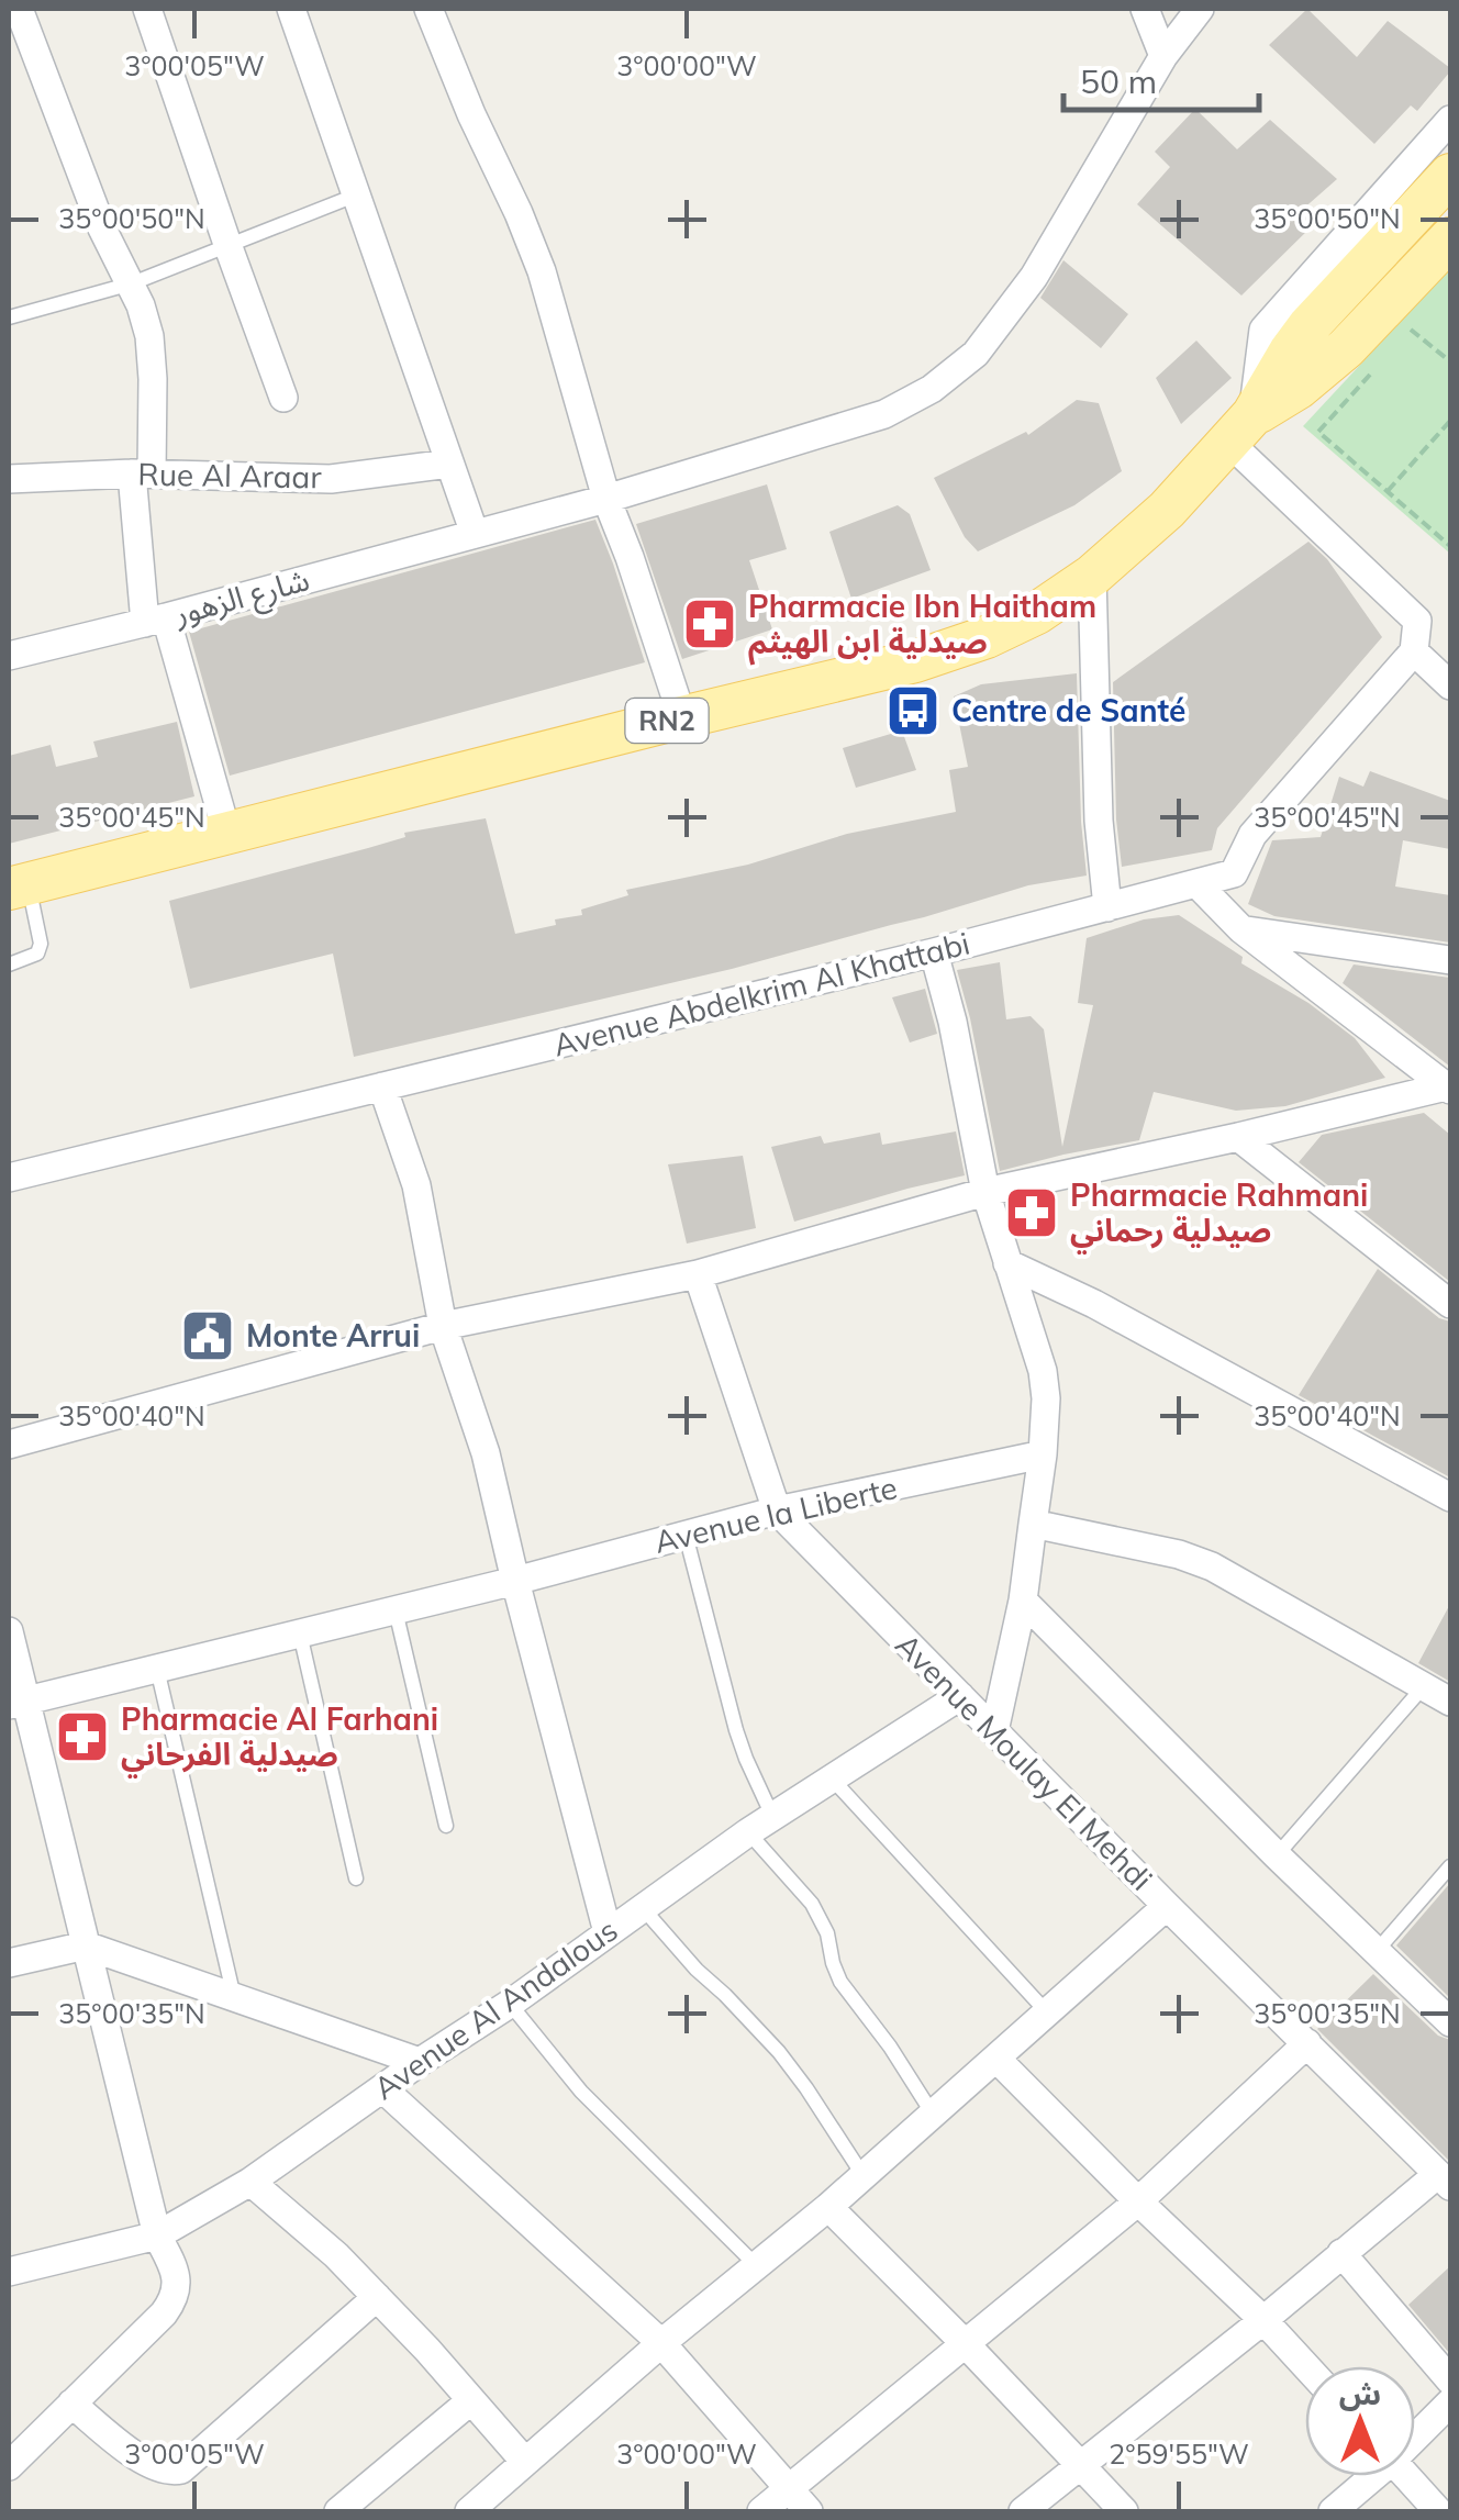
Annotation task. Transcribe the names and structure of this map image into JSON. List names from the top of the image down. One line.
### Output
{"streets":{"main road":["RN2"],"street":["Rue Al Araar","شارع الزهور","Avenue Abdelkrim Al Khattabi","Avenue la Liberte","Avenue Moulay El Mehdi","Avenue Al Andalous"]},"crossings":[["Avenue la Liberte","Avenue Moulay El Mehdi"],["Avenue Moulay El Mehdi","Avenue Al Andalous"]],"places":{"pharmacy":["Pharmacie Ibn Haitham صيدلية ابن الهيثم","Pharmacie Rahmani صيدلية رحماني","Pharmacie Al Farhani صيدلية الفرحاني"],"bus stop":["Centre de Santé"],"public building":["Monte Arrui"]},"scale_bar":"50 m","north":"top","coordinates":["3°00'05\"W","3°00'00\"W","35°00'50\"N","35°00'45\"N","35°00'40\"N","35°00'35\"N","2°59'55\"W"]}
